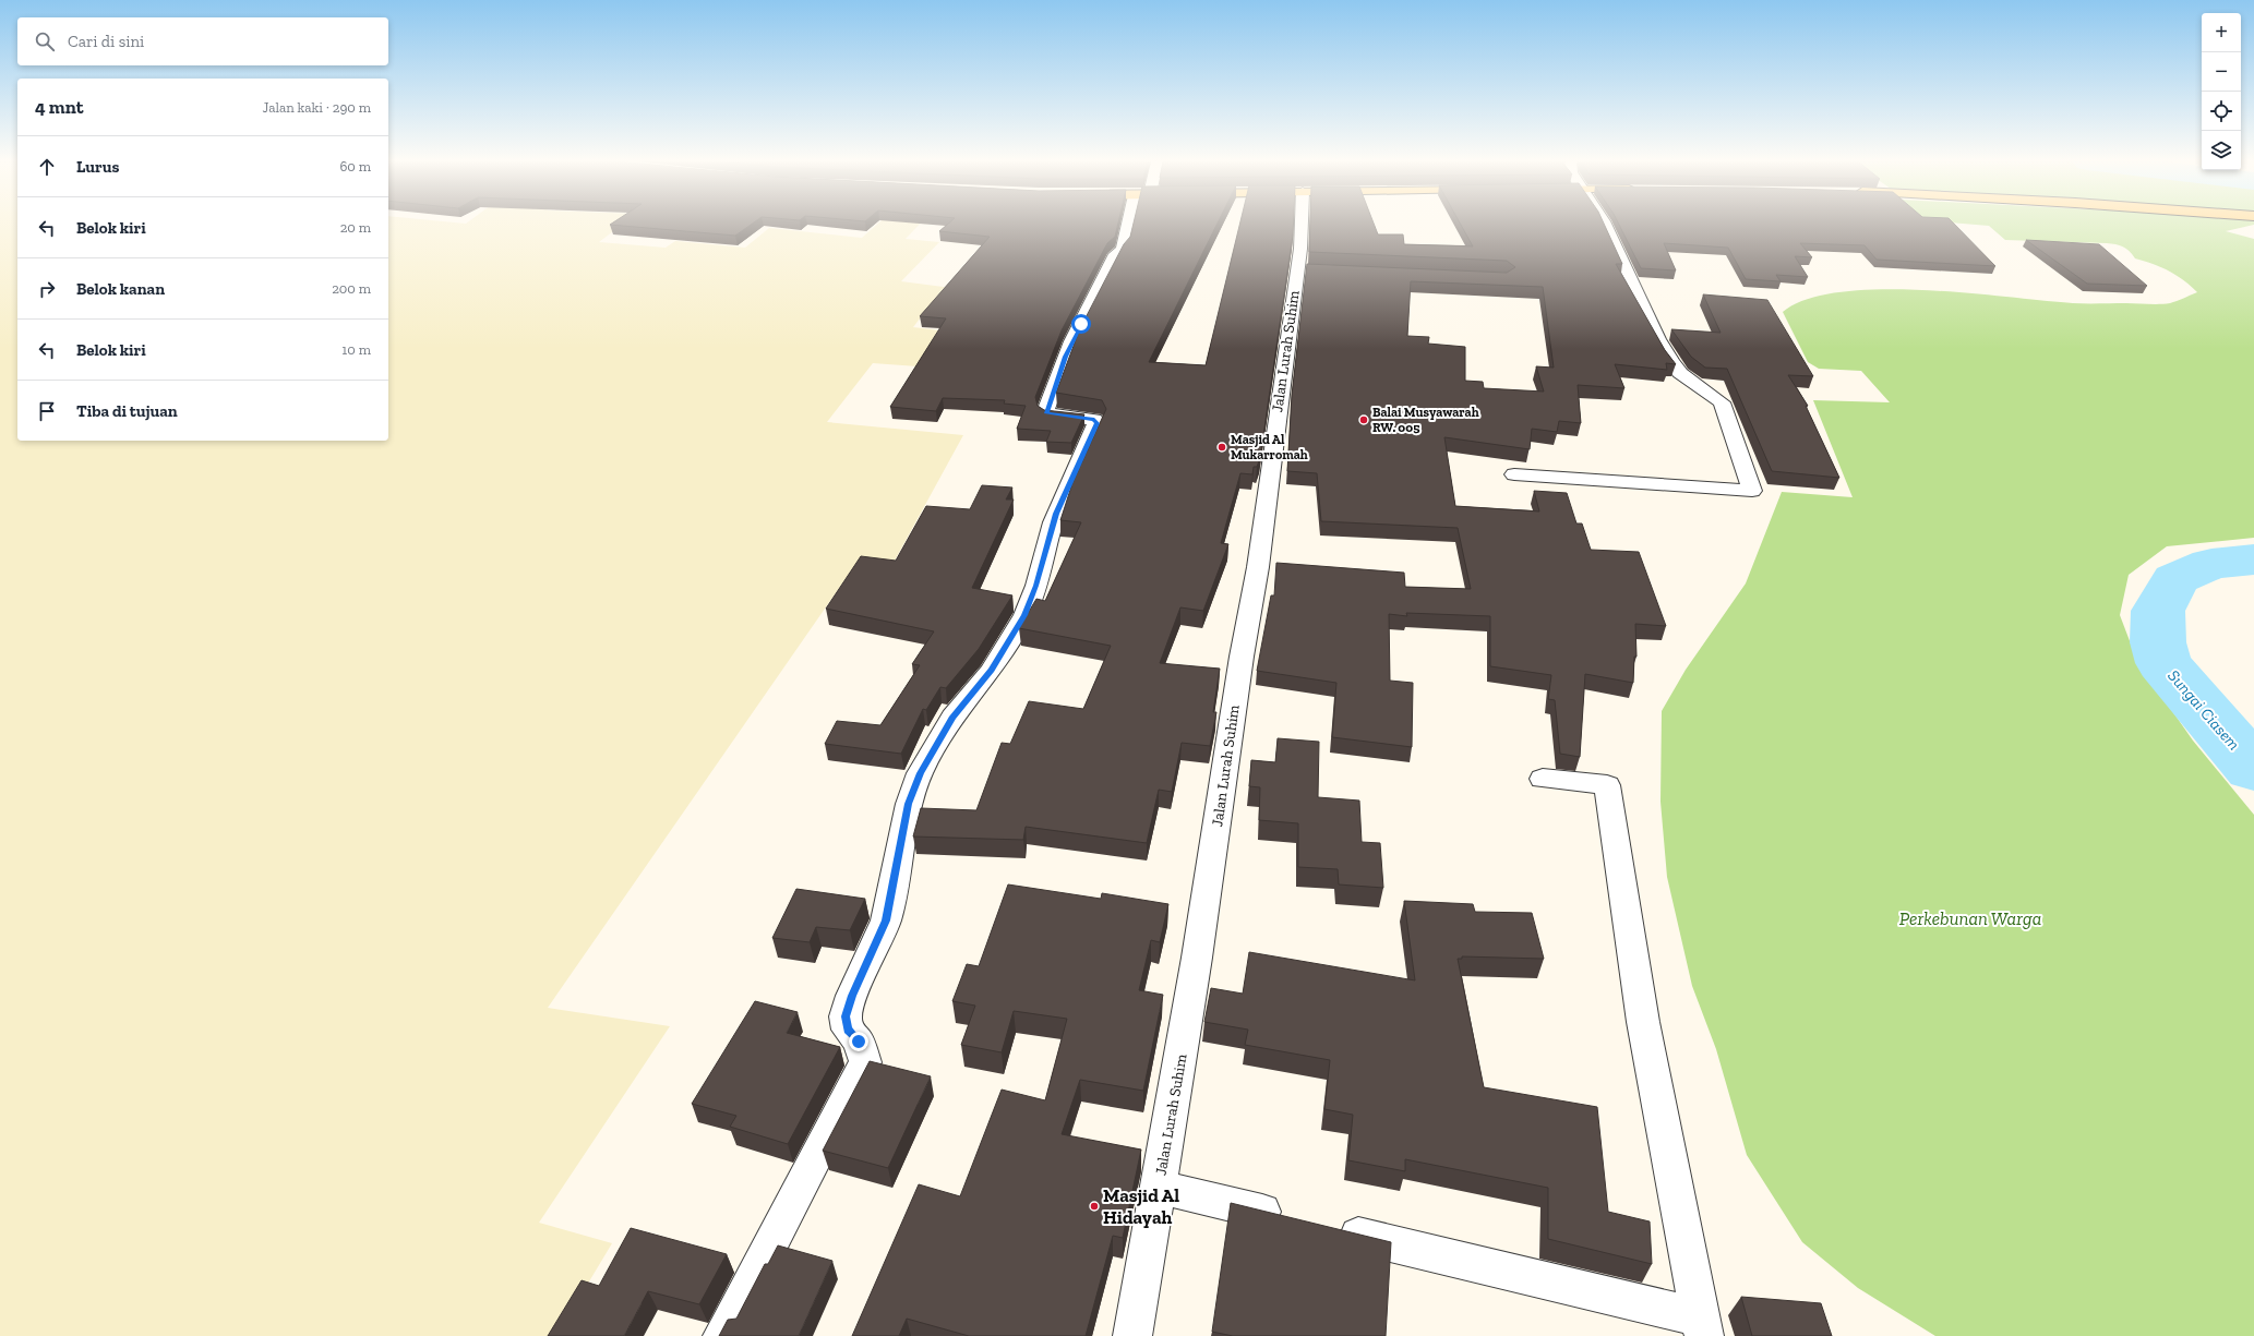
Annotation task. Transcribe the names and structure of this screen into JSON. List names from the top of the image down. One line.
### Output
{"streets":{"street":["Jalan Lurah Suhim"]},"water":["Sungai Ciasem"],"parks":["Perkebunan Warga"],"places":["Balai Musyawarah RW. 005","Masjid Al Mukarromah","Masjid Al Hidayah"],"page":{"map_buttons":["+","−"],"search":"Cari di sini","heading":["4 mnt","Jalan kaki · 290 m"],"list":[["Lurus","60 m"],["Belok kiri","20 m"],["Belok kanan","200 m"],["Belok kiri","10 m"],"Tiba di tujuan"]}}
